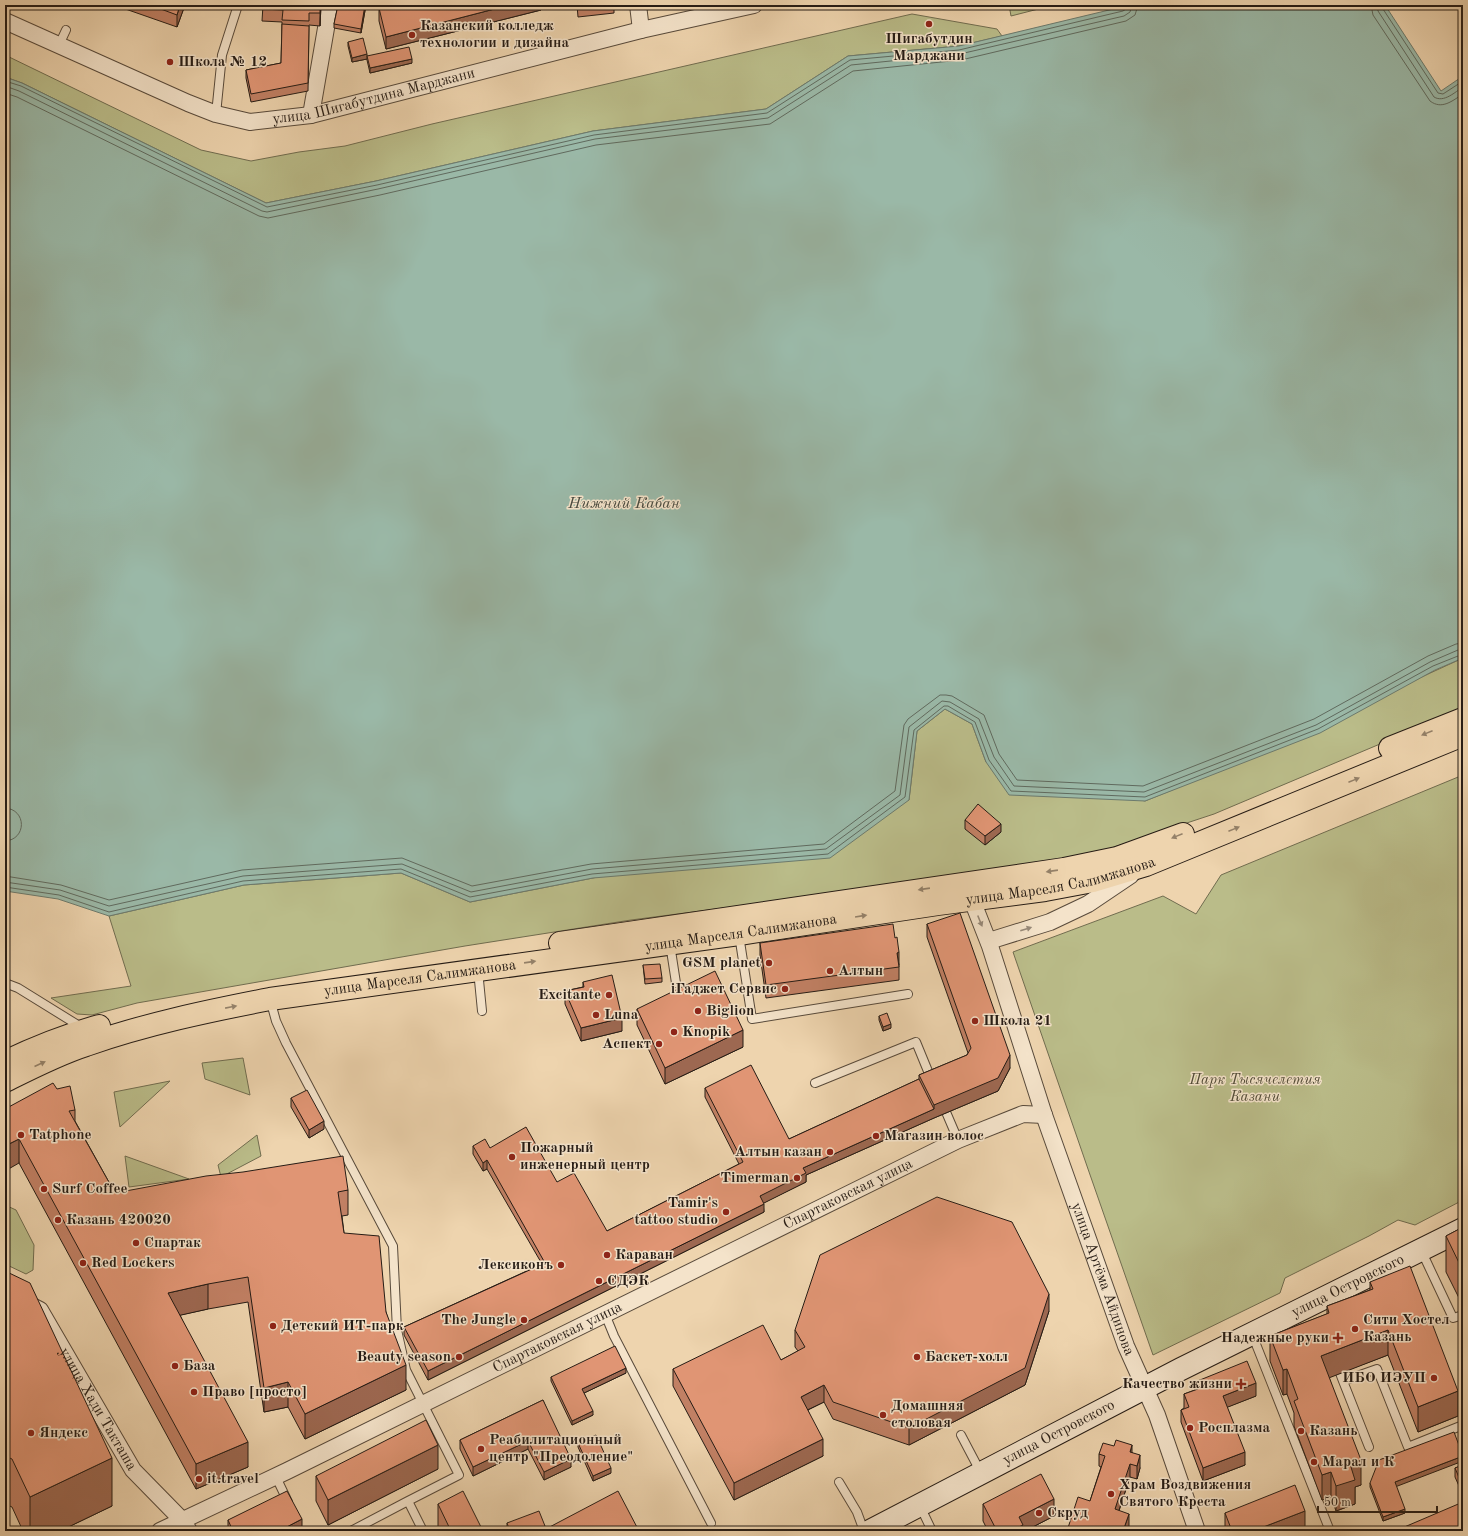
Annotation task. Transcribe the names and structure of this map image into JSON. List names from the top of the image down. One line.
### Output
{"streets":{"main road":["улица Марселя Салимжанова"],"street":["улица Шигабутдина Марджани","Спартаковская улица","улица Артёма Айдинова","улица Островского","улица Хади Такташа"]},"crossings":[["улица Марселя Салимжанова","улица Артёма Айдинова"],["Спартаковская улица","улица Артёма Айдинова"],["Спартаковская улица","улица Хади Такташа"],["улица Артёма Айдинова","улица Островского"]],"water":["Нижний Кабан"],"parks":["Парк Тысячелетия Казани"],"places":{"other":["Шигабутдин Марджани","Казанский колледж технологии и дизайна","Школа № 12","GSM planet","Алтын","iГаджет Сервис","Excitante","Biglion","Luna","Школа 21","Knopik","Аспект","Tatphone","Магазин волос","Алтын казан","Пожарный инженерный центр","Timerman","Surf Coffee","Tamir's tattoo studio","Казань 420020","Спартак","Караван","Red Lockers","Лексиконъ","СДЭК","The Jungle","Детский ИТ-парк","Сити Хостел Казань","Beauty season","Баскет-холл","База","ИБО ИЭУП","Право [просто]","Домашняя столовая","Росплазма","Казань","Яндекс","Реабилитационный центр \"Преодоление\"","Марал и К","it.travel","Храм Воздвижения Святого Креста","Скруд"],"health":["Надежные руки","Качество жизни"]},"scale_bar":"50 m"}
